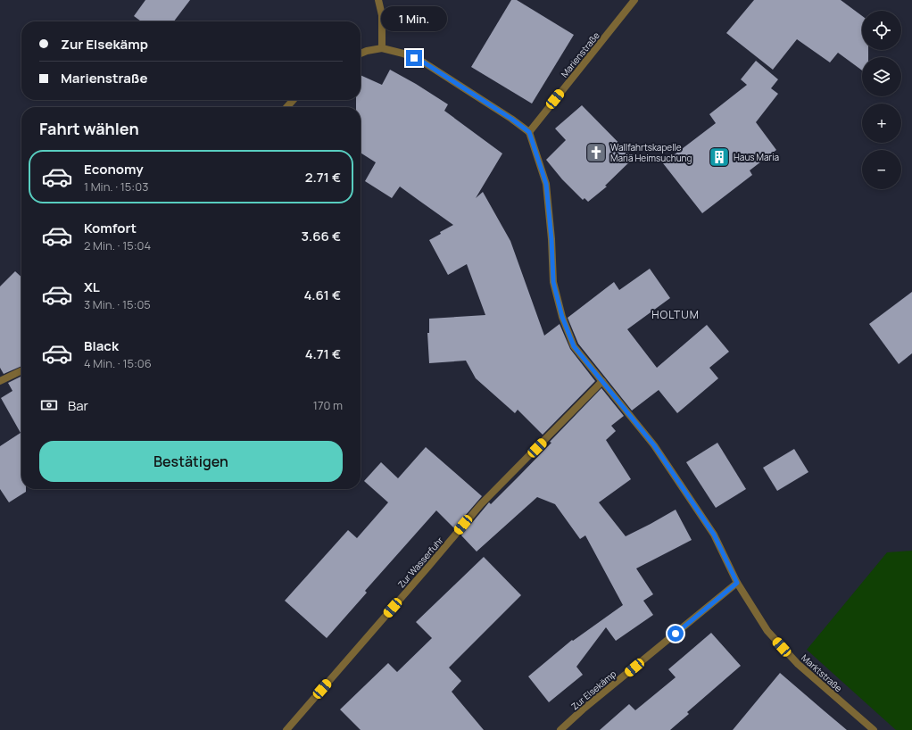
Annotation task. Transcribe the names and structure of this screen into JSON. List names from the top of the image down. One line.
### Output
{"streets":{"street":["Marienstraße","Zur Wasserfuhr","Marktstraße","Zur Elsekämp"]},"crossings":[["Marienstraße","Marktstraße"],["Zur Wasserfuhr","Marktstraße"],["Marktstraße","Zur Elsekämp"]],"districts":["HOLTUM"],"places":{"church":["Wallfahrtskapelle Mariä Heimsuchung"],"building":["Haus Maria"]},"page":{"bubble":"1 Min.","map_buttons":["+","−"],"banner":["Zur Elsekämp","Marienstraße"],"heading":"Fahrt wählen","list":[{"name":"Economy","note":"1 Min. · 15:03","value":"2.71 €"},{"name":"Komfort","note":"2 Min. · 15:04","value":"3.66 €"},{"name":"XL","note":"3 Min. · 15:05","value":"4.61 €"},{"name":"Black","note":"4 Min. · 15:06","value":"4.71 €"}],"pay":["Bar","170 m"],"buttons":"Bestätigen"}}
